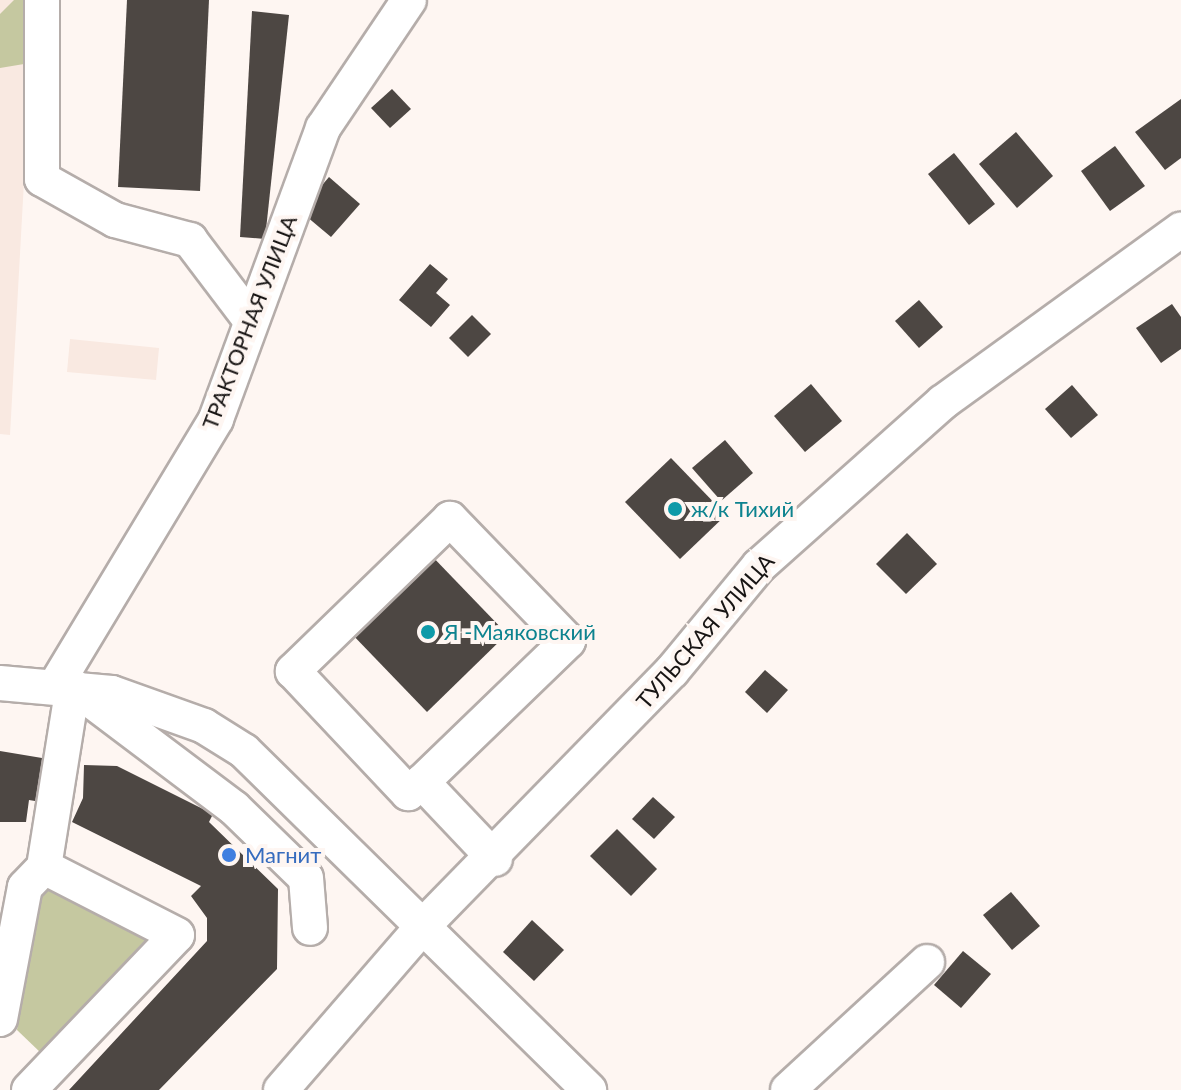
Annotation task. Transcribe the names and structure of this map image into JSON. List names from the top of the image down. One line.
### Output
{"streets":{"street":["ТРАКТОРНАЯ УЛИЦА","ТУЛЬСКАЯ УЛИЦА"]},"places":["ж/к Тихий","Я -Маяковский","Магнит"]}
